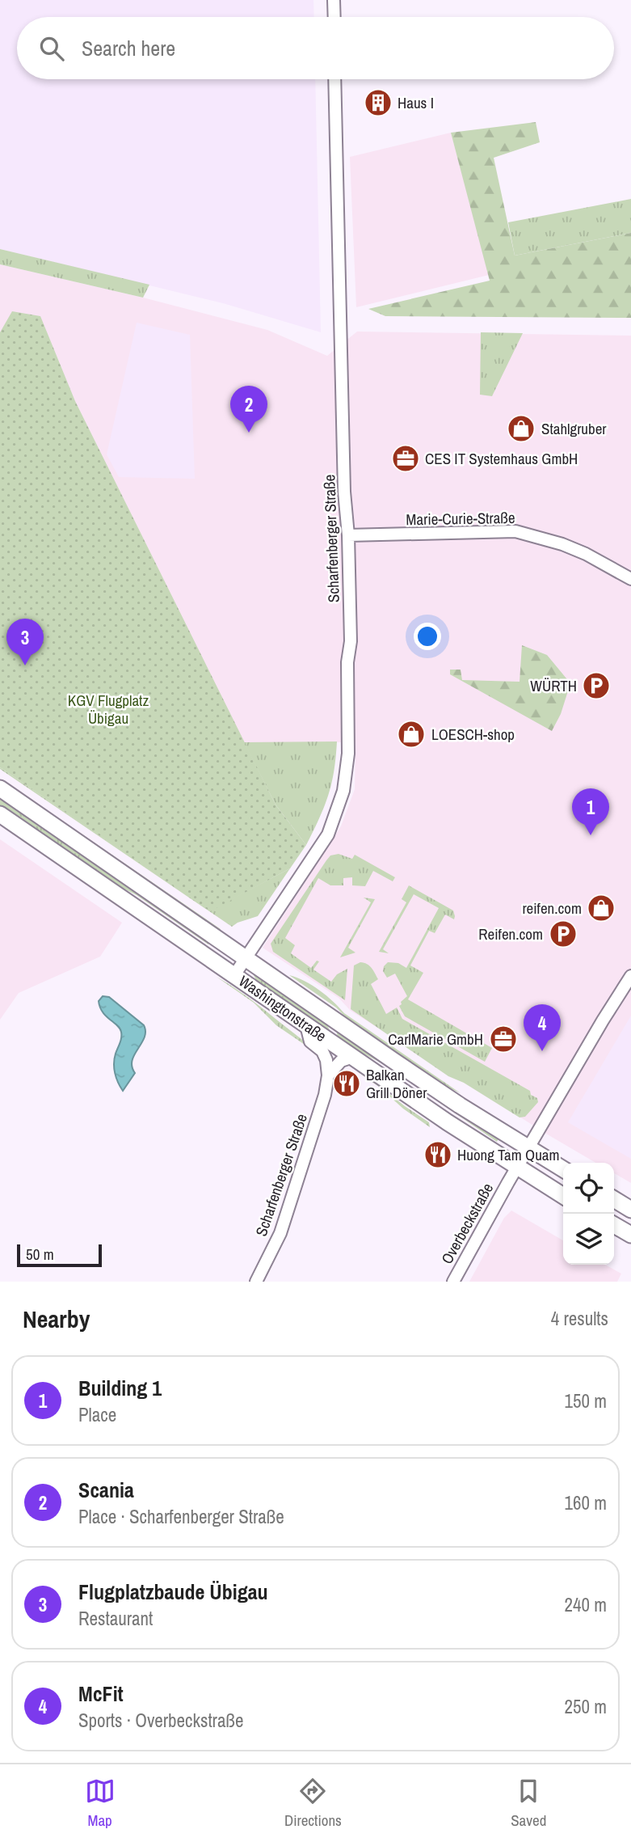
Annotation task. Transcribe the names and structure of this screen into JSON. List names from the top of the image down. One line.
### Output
{"streets":{"main road":["Washingtonstraße"],"street":["Marie-Curie-Straße","Scharfenberger Straße","Overbeckstraße"]},"crossings":[["Marie-Curie-Straße","Scharfenberger Straße"],["Scharfenberger Straße","Washingtonstraße"],["Washingtonstraße","Overbeckstraße"]],"parks":["KGV Flugplatz Übigau"],"places":{"building":["Haus I"],"shop":["Stahlgruber","LOESCH-shop","reifen.com"],"office":["CES IT Systemhaus GmbH","CarlMarie GmbH"],"parking":["WÜRTH","Reifen.com"],"restaurant":["Balkan Grill Döner","Huong Tam Quam"]},"scale_bar":"50 m","page":{"search":"Search here","pins":["2","3","1","4"],"scale":"50 m","heading":["Nearby","4 results"],"list":[{"mark":"1","name":"Building 1","note":"Place","value":"150 m"},{"mark":"2","name":"Scania","note":"Place · Scharfenberger Straße","value":"160 m"},{"mark":"3","name":"Flugplatzbaude Übigau","note":"Restaurant","value":"240 m"},{"mark":"4","name":"McFit","note":"Sports · Overbeckstraße","value":"250 m"}],"nav":["Map","Directions","Saved"]}}
